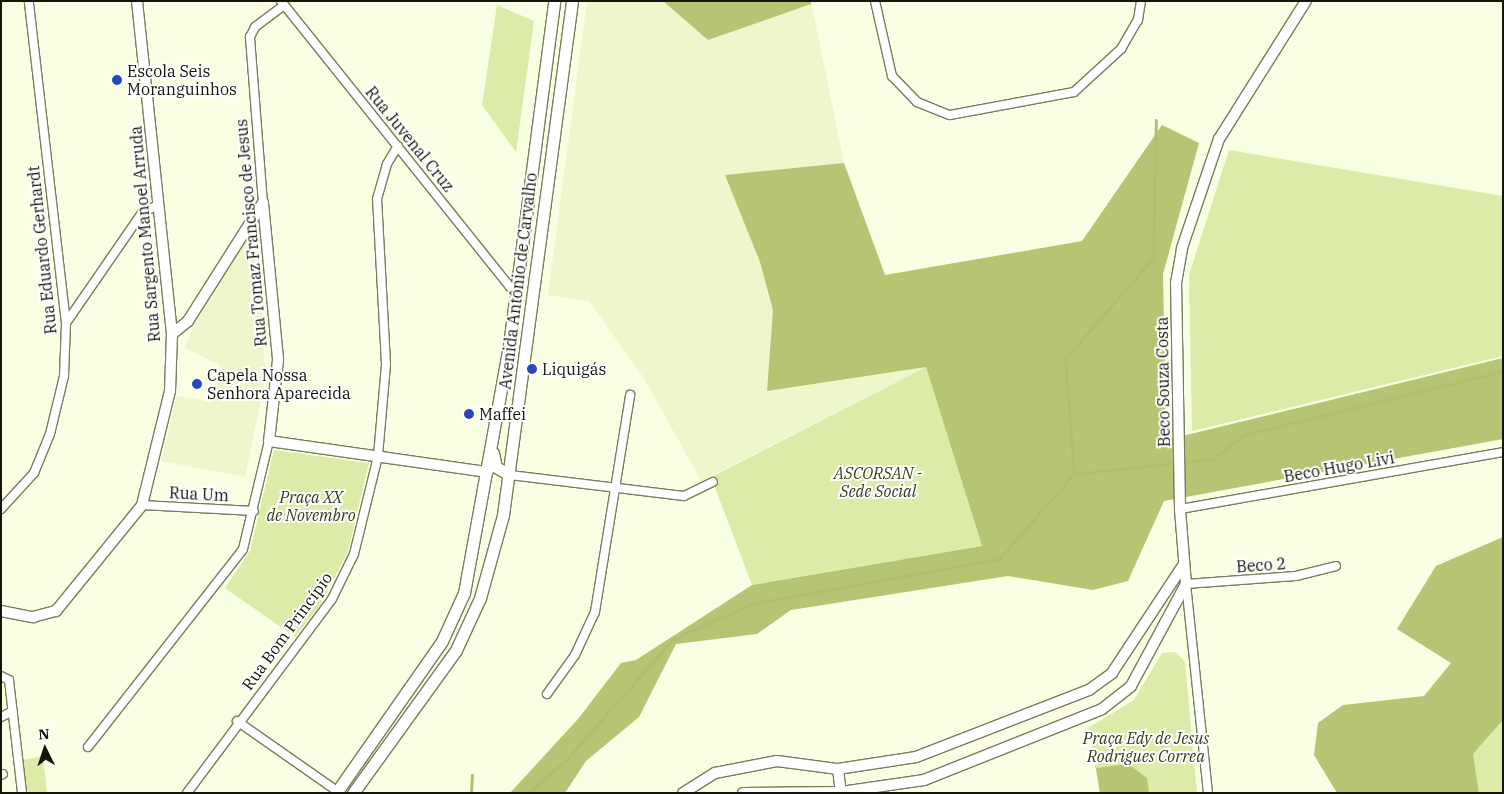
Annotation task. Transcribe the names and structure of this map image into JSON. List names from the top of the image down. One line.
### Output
{"streets":{"main road":["Avenida Antônio de Carvalho"],"street":["Rua Juvenal Cruz","Rua Tomaz Francisco de Jesus","Rua Sargento Manoel Arruda","Rua Eduardo Gerhardt","Beco Souza Costa","Beco Hugo Livi","Rua Um","Beco 2","Rua Bom Princípio"]},"crossings":[["Rua Juvenal Cruz","Rua Tomaz Francisco de Jesus"],["Rua Juvenal Cruz","Avenida Antônio de Carvalho"],["Rua Juvenal Cruz","Rua Bom Princípio"],["Rua Tomaz Francisco de Jesus","Rua Um"],["Rua Sargento Manoel Arruda","Rua Um"],["Beco Souza Costa","Beco Hugo Livi"],["Beco Souza Costa","Beco 2"]],"parks":["ASCORSAN - Sede Social","Praça XX de Novembro","Praça Edy de Jesus Rodrigues Correa"],"places":["Escola Seis Moranguinhos","Liquigás","Capela Nossa Senhora Aparecida","Maffei"],"north":"top"}
